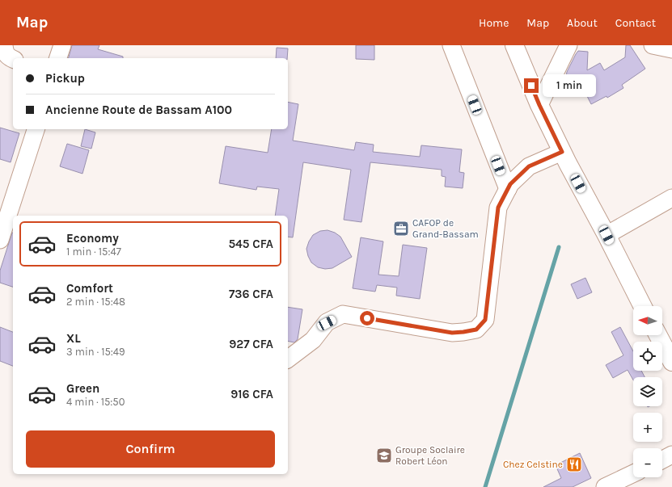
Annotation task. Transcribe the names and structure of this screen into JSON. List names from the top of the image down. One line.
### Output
{"places":{"office":["CAFOP de Grand-Bassam"],"school or university":["Groupe Soclaire Robert Léon"],"restaurant":["Chez Celstine"]},"north":"left","page":{"header":"Map","nav":["Home","Map","About","Contact"],"banner":["Pickup","Ancienne Route de Bassam A100"],"bubble":"1 min","list":[{"name":"Economy","note":"1 min · 15:47","value":"545 CFA"},{"name":"Comfort","note":"2 min · 15:48","value":"736 CFA"},{"name":"XL","note":"3 min · 15:49","value":"927 CFA"},{"name":"Green","note":"4 min · 15:50","value":"916 CFA"}],"map_buttons":["+","−"],"buttons":"Confirm"}}
